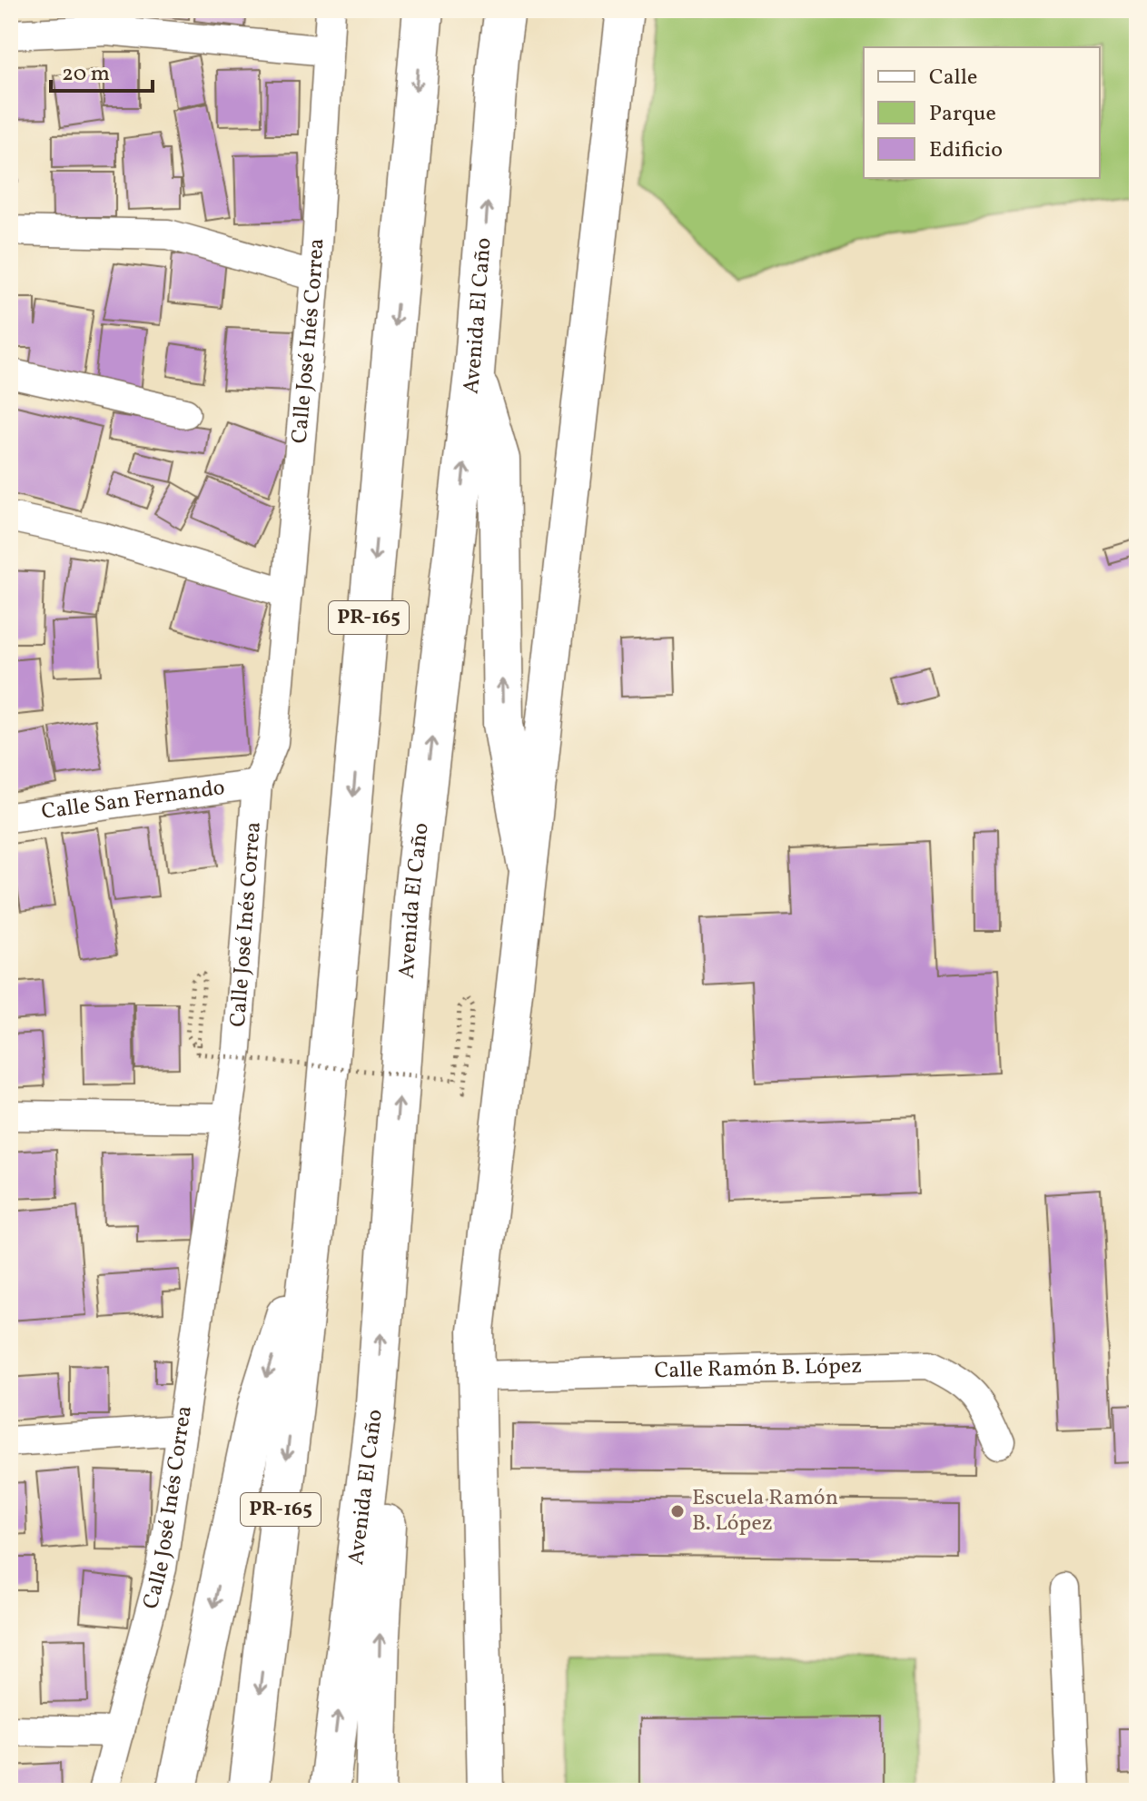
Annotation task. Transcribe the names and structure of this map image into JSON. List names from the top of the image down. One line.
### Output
{"streets":{"highway":["Avenida El Caño","PR-165"],"street":["Calle José Inés Correa","Calle San Fernando","Calle Ramón B. López"]},"crossings":[["Calle José Inés Correa","Calle San Fernando"]],"places":["Escuela Ramón B. López"],"legend":["Calle","Parque","Edificio"],"scale_bar":"20 m"}
